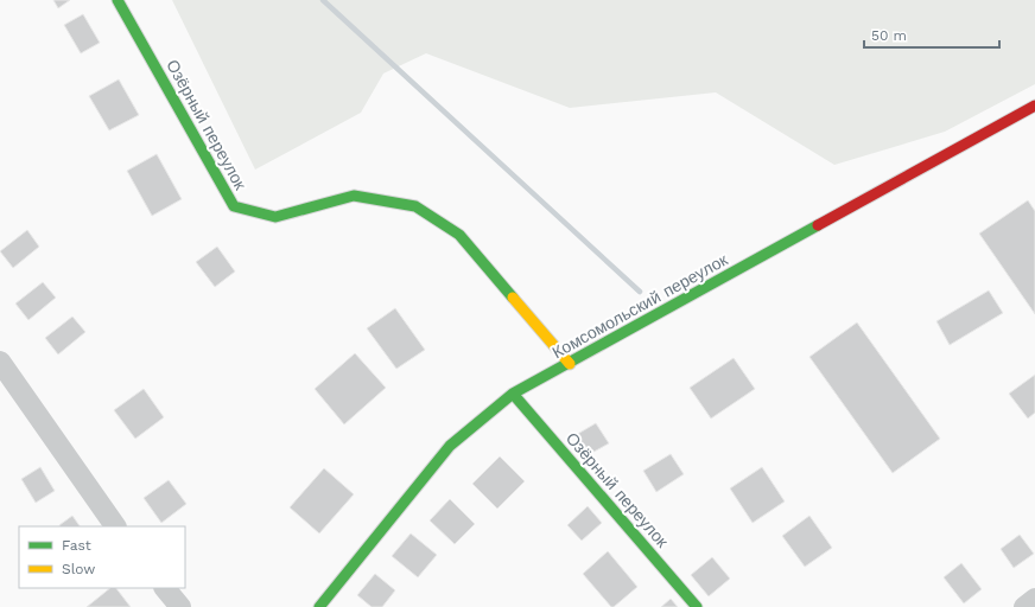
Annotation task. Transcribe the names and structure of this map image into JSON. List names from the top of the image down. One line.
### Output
{"streets":{"street":["Озёрный переулок","Комсомольский переулок"]},"crossings":[["Озёрный переулок","Комсомольский переулок"]],"legend":["Fast","Slow"],"scale_bar":"50 m"}
